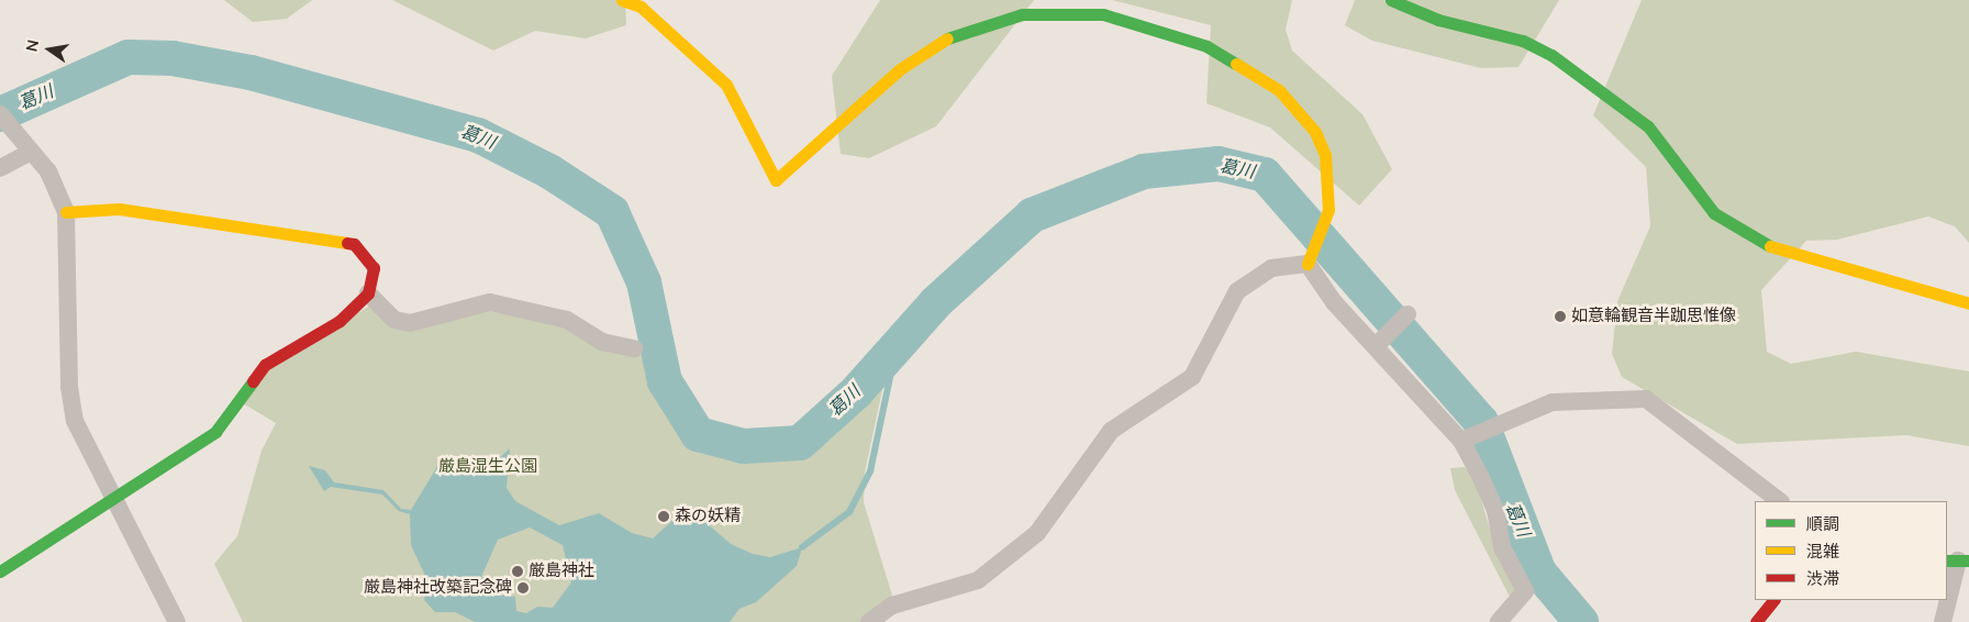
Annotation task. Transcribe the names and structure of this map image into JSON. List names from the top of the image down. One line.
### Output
{"water":["葛川"],"parks":["厳島湿生公園"],"places":["如意輪観音半跏思惟像","森の妖精","厳島神社","厳島神社改築記念碑"],"legend":["順調","混雑","渋滞"],"north":"left"}
